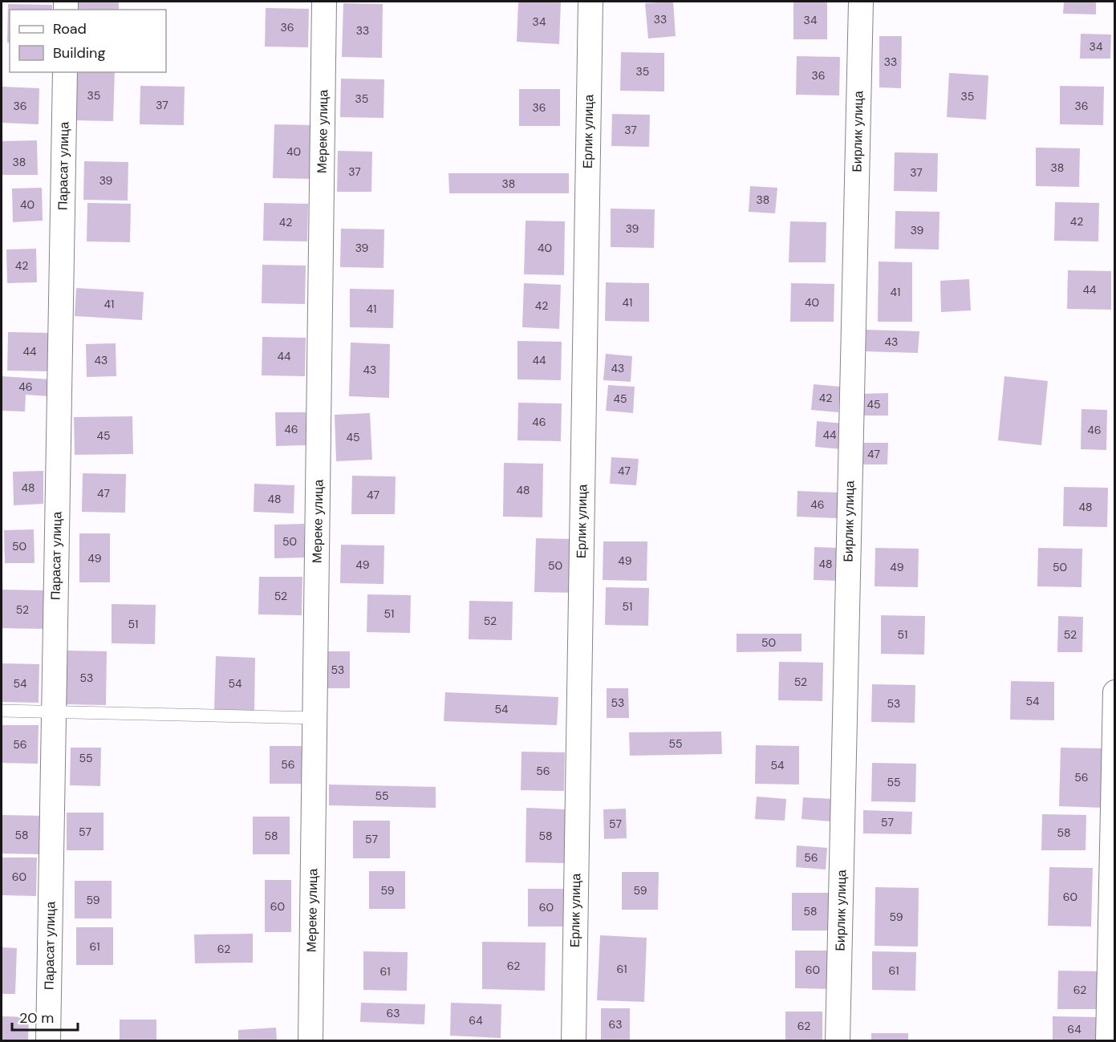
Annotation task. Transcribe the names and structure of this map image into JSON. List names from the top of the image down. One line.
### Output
{"streets":{"street":["Мереке улица","Ерлик улица","Бирлик улица","Парасат улица"]},"house_numbers":["33","34","34","36","33","34","33","35","36","35","35","35","37","36","36","36","37","40","38","38","37","37","39","38","38","40","42","42","39","39","39","40","42","44","41","41","40","41","42","41","43","44","44","43","44","43","43","46","42","45","45","46","46","46","44","45","45","47","47","48","48","47","47","48","46","48","50","50","49","49","48","49","50","49","50","52","51","52","51","52","51","51","52","50","53","53","52","54","54","54","53","53","54","55","56","55","56","54","56","56","55","55","57","57","57","58","58","58","58","57","56","60","59","59","60","59","60","60","58","59","61","62","62","61","60","61","61","62","63","64","63","62","64"],"legend":["Road","Building"],"scale_bar":"20 m"}
